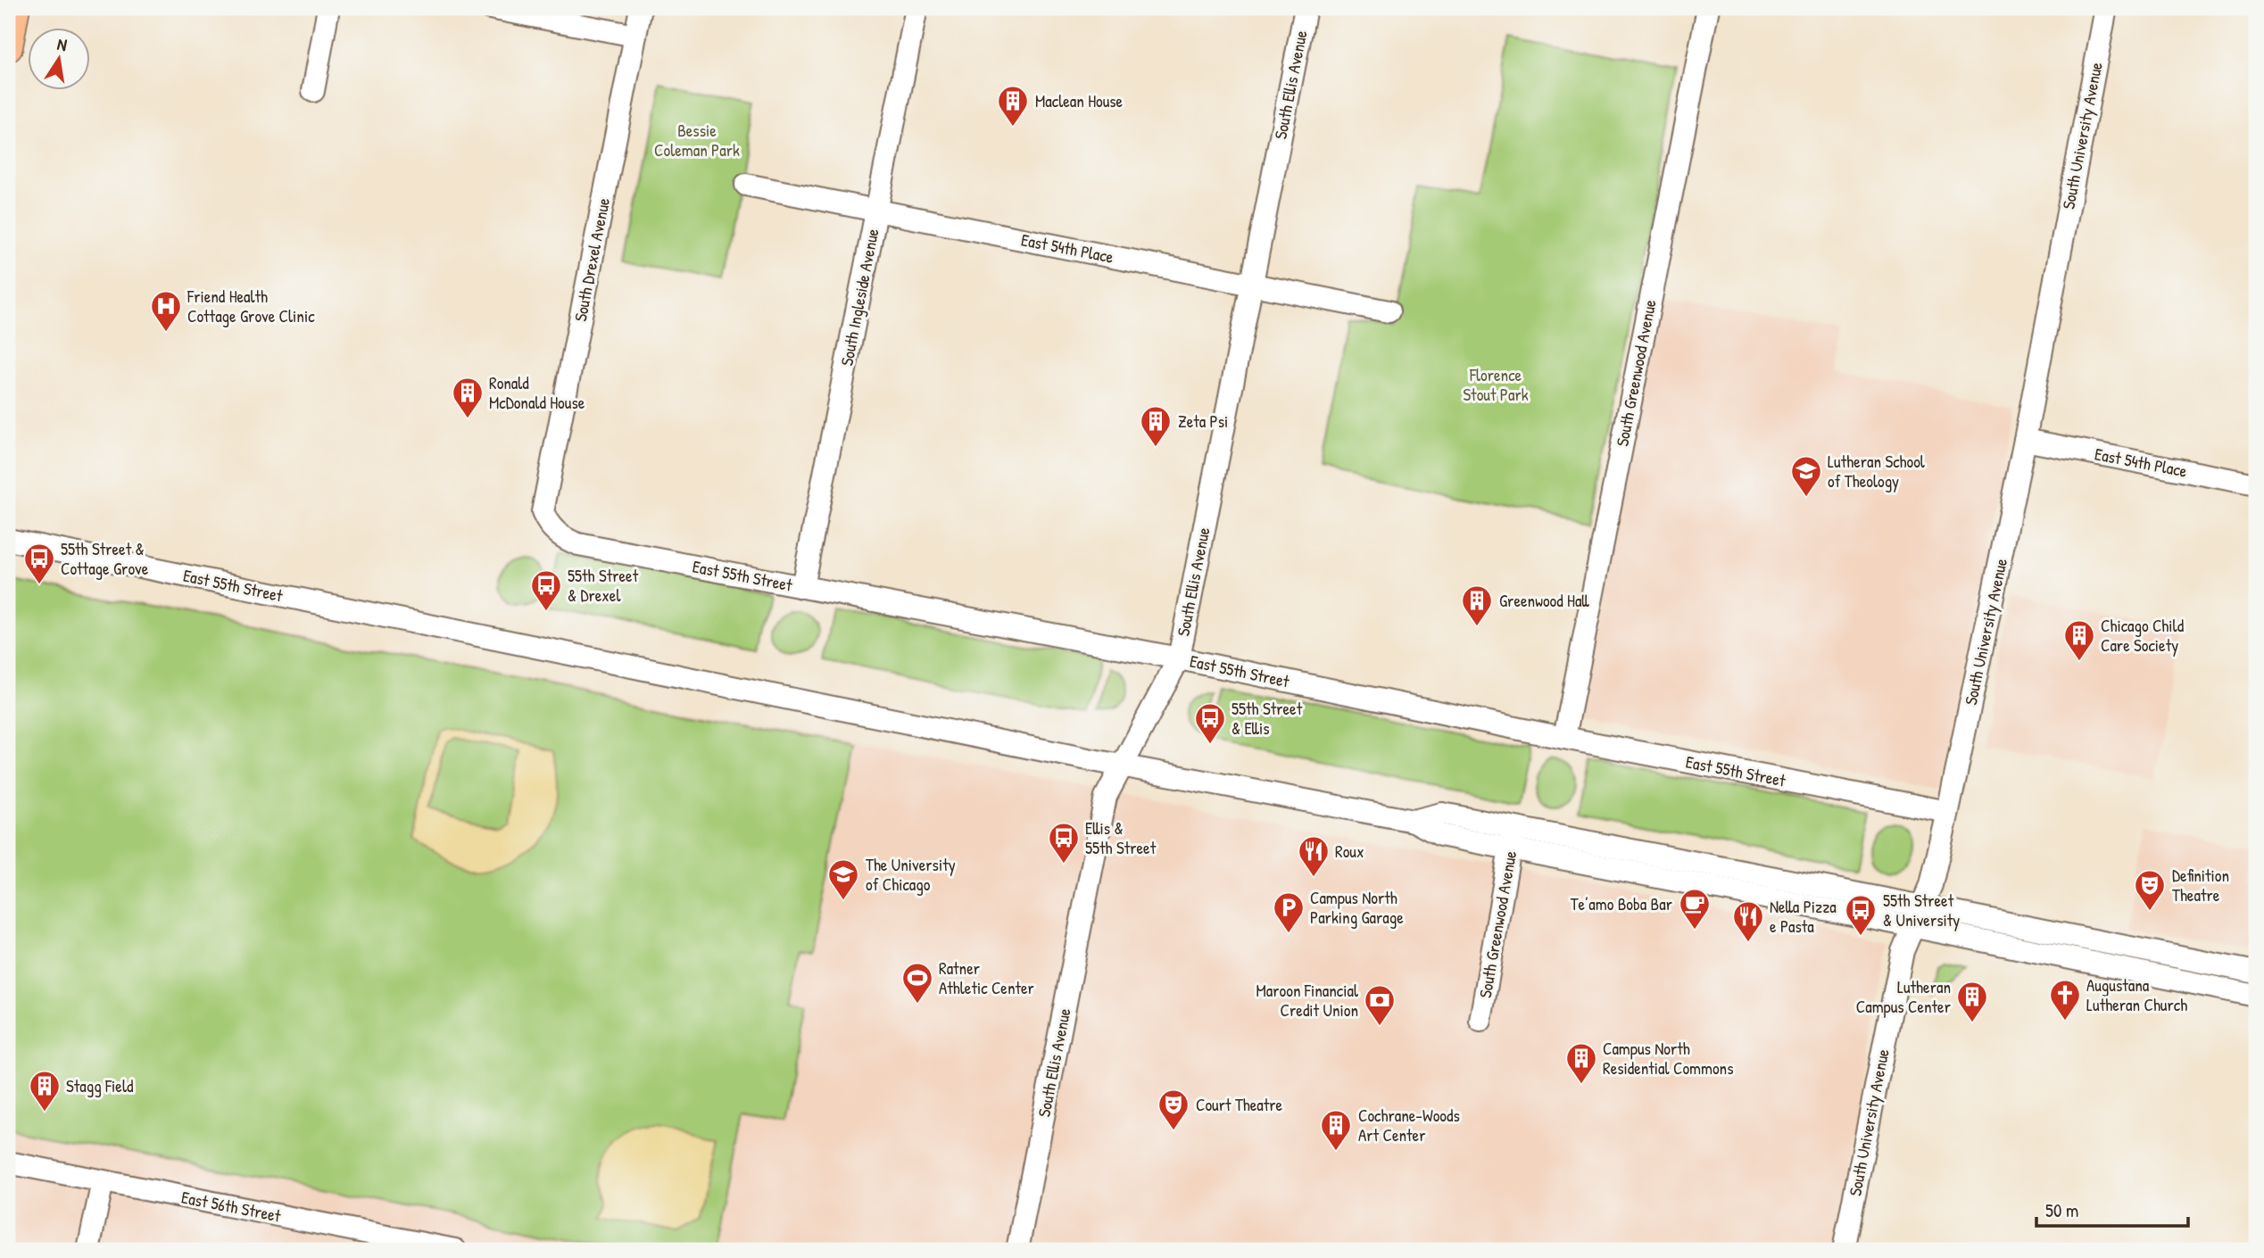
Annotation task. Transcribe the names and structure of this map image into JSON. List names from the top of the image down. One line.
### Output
{"streets":{"street":["South Ellis Avenue","South University Avenue","East 54th Place","South Drexel Avenue","South Ingleside Avenue","South Greenwood Avenue","East 55th Street","East 56th Street"]},"crossings":[["South Ellis Avenue","East 54th Place"],["South Ellis Avenue","East 55th Street"],["South University Avenue","East 54th Place"],["South University Avenue","East 55th Street"],["East 54th Place","South Ingleside Avenue"],["South Drexel Avenue","East 55th Street"],["South Ingleside Avenue","East 55th Street"],["South Greenwood Avenue","East 55th Street"]],"parks":["Bessie Coleman Park","Florence Stout Park"],"places":{"building":["Maclean House","Ronald McDonald House","Zeta Psi","Greenwood Hall","Chicago Child Care Society","Lutheran Campus Center","Campus North Residential Commons","Stagg Field","Cochrane-Woods Art Center"],"hospital":["Friend Health Cottage Grove Clinic"],"school or university":["Lutheran School of Theology","The University of Chicago"],"bus stop":["55th Street & Cottage Grove","55th Street & Drexel","55th Street & Ellis","Ellis & 55th Street","55th Street & University"],"restaurant":["Roux","Nella Pizza e Pasta"],"theatre":["Definition Theatre","Court Theatre"],"cafe":["Te’amo Boba Bar"],"parking":["Campus North Parking Garage"],"sports":["Ratner Athletic Center"],"church":["Augustana Lutheran Church"],"bank":["Maroon Financial Credit Union"]},"scale_bar":"50 m","north":"top"}
